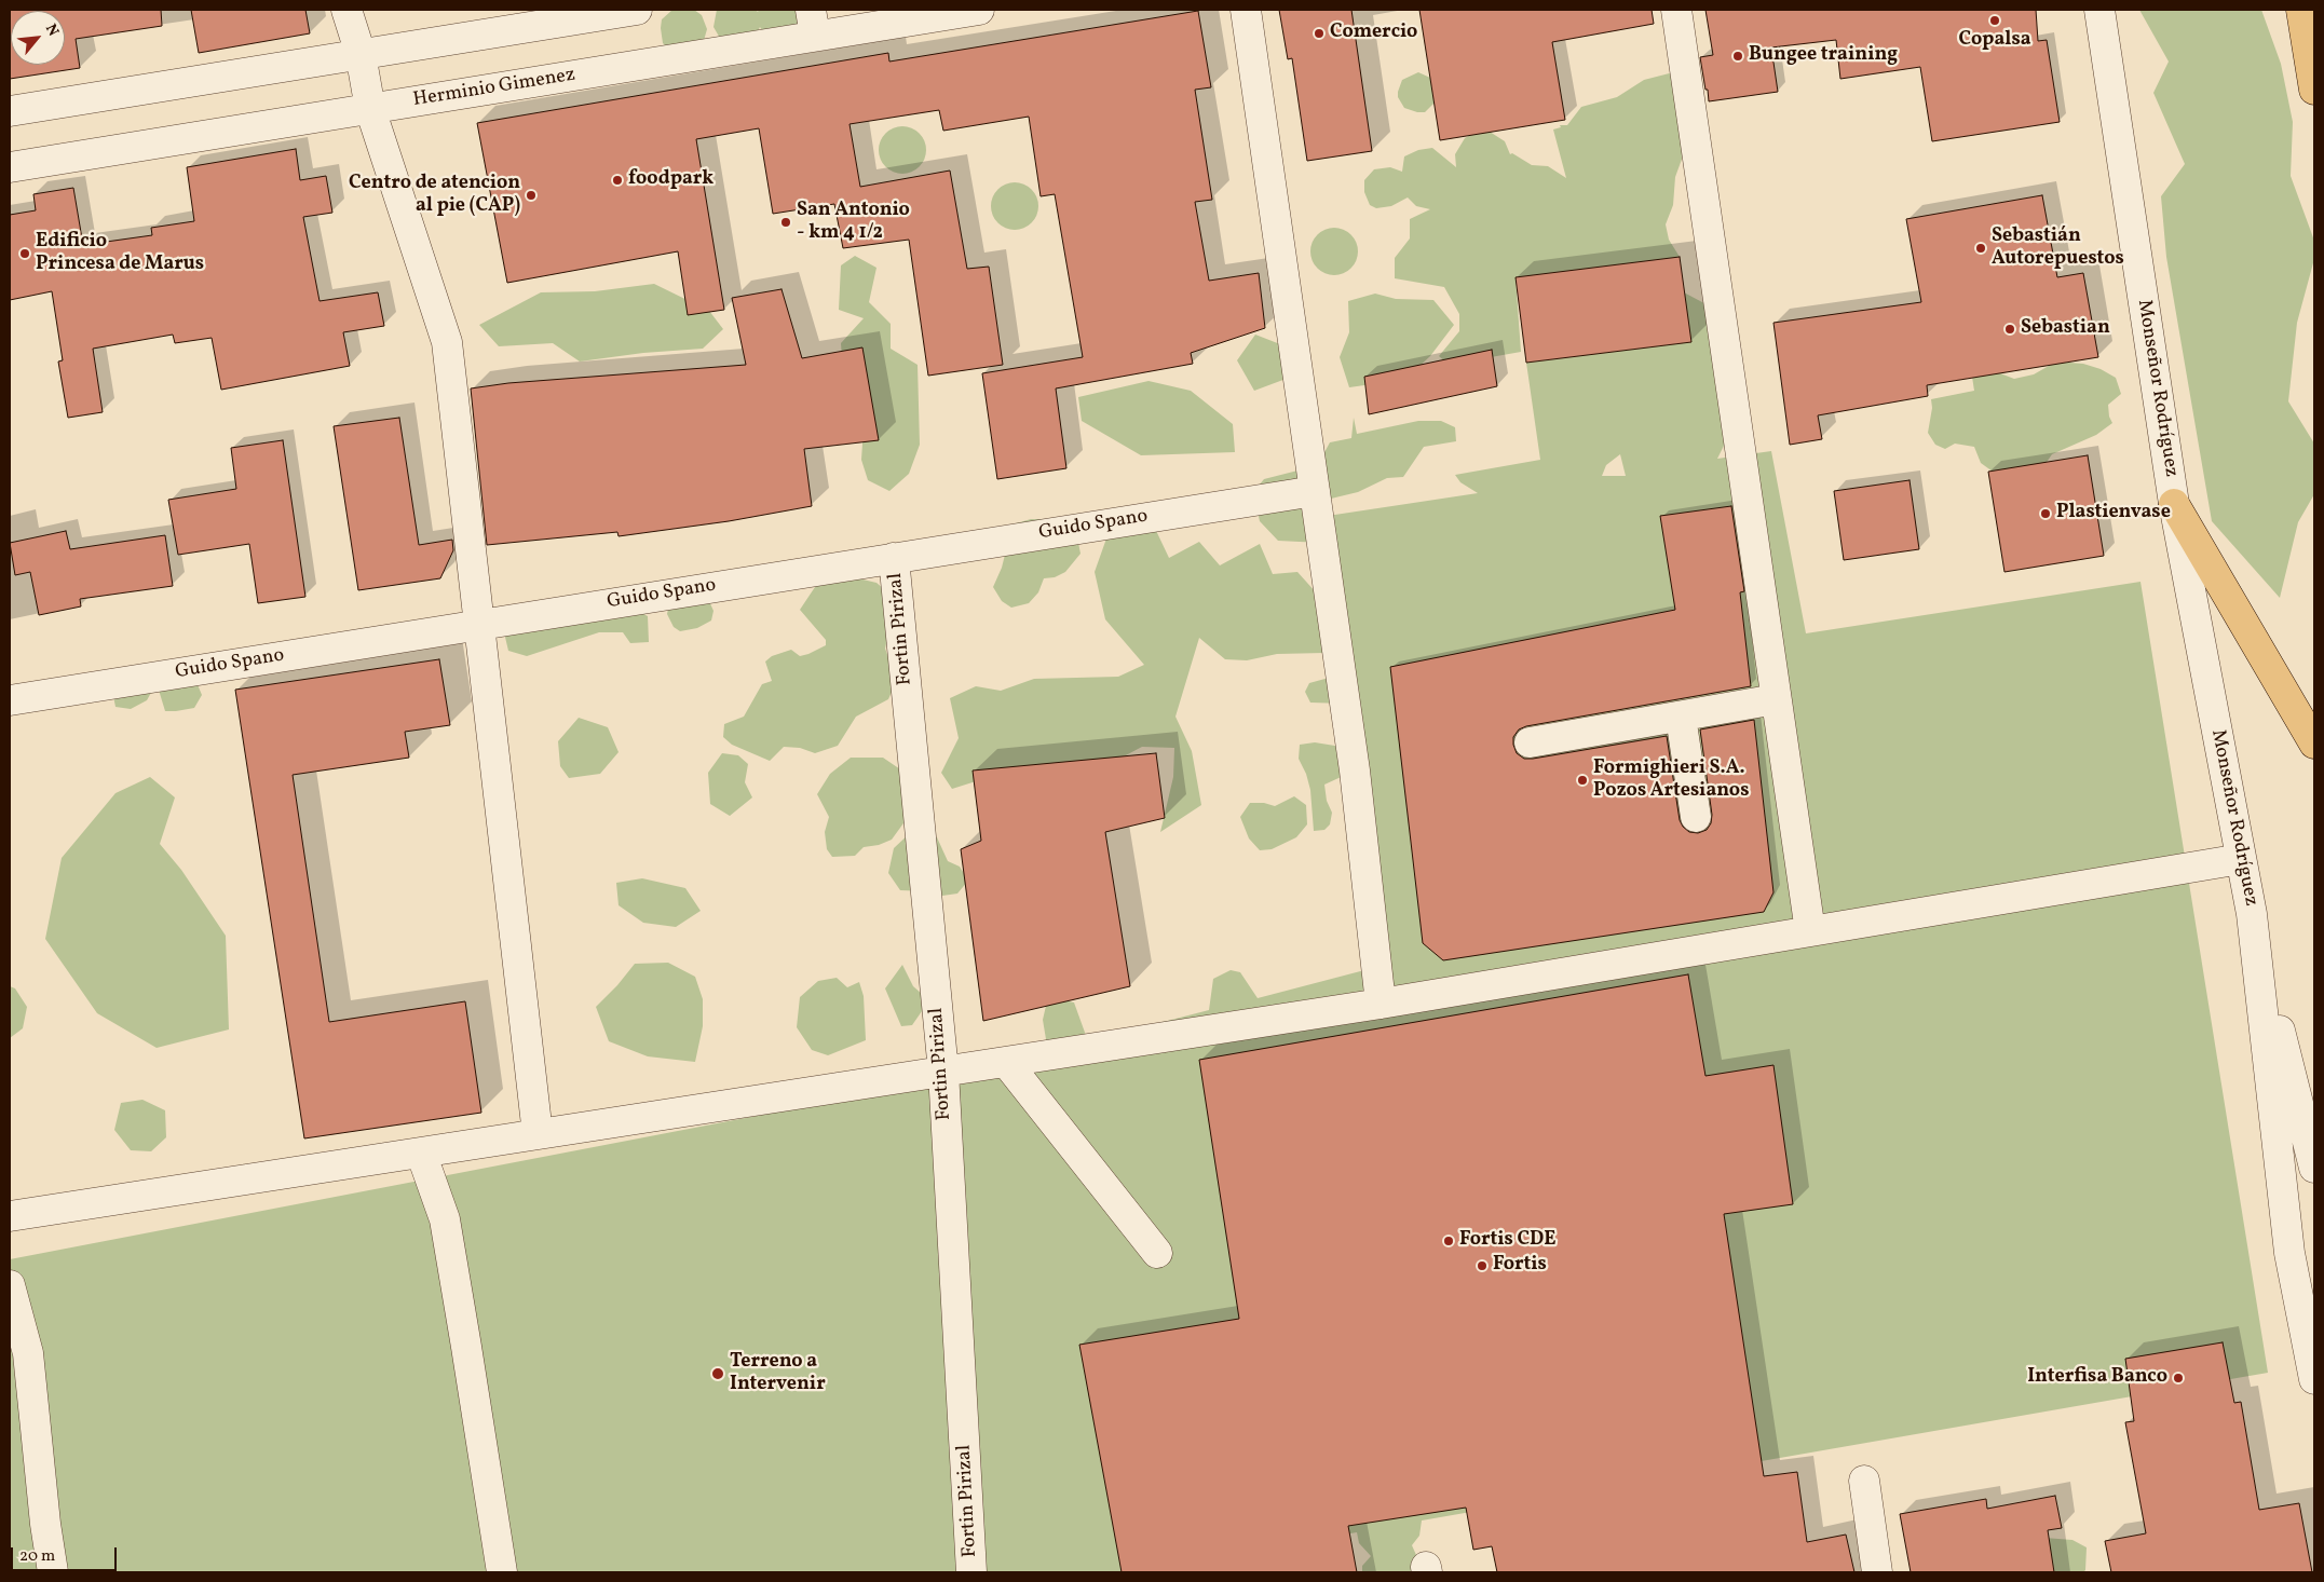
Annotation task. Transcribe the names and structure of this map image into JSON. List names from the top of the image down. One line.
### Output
{"streets":{"street":["Herminio Gimenez","Monseñor Rodríguez","Guido Spano","Fortin Pirizal"]},"crossings":[["Guido Spano","Fortin Pirizal"]],"places":["Copalsa","Comercio","Bungee training","foodpark","Centro de atencion al pie (CAP)","San Antonio - km 4 1/2","Sebastián Autorepuestos","Edificio Princesa de Marus","Sebastian","Plastienvase","Formighieri S.A. Pozos Artesianos","Fortis CDE","Fortis","Terreno a Intervenir","Interfisa Banco"],"scale_bar":"20 m","north":"top right"}
